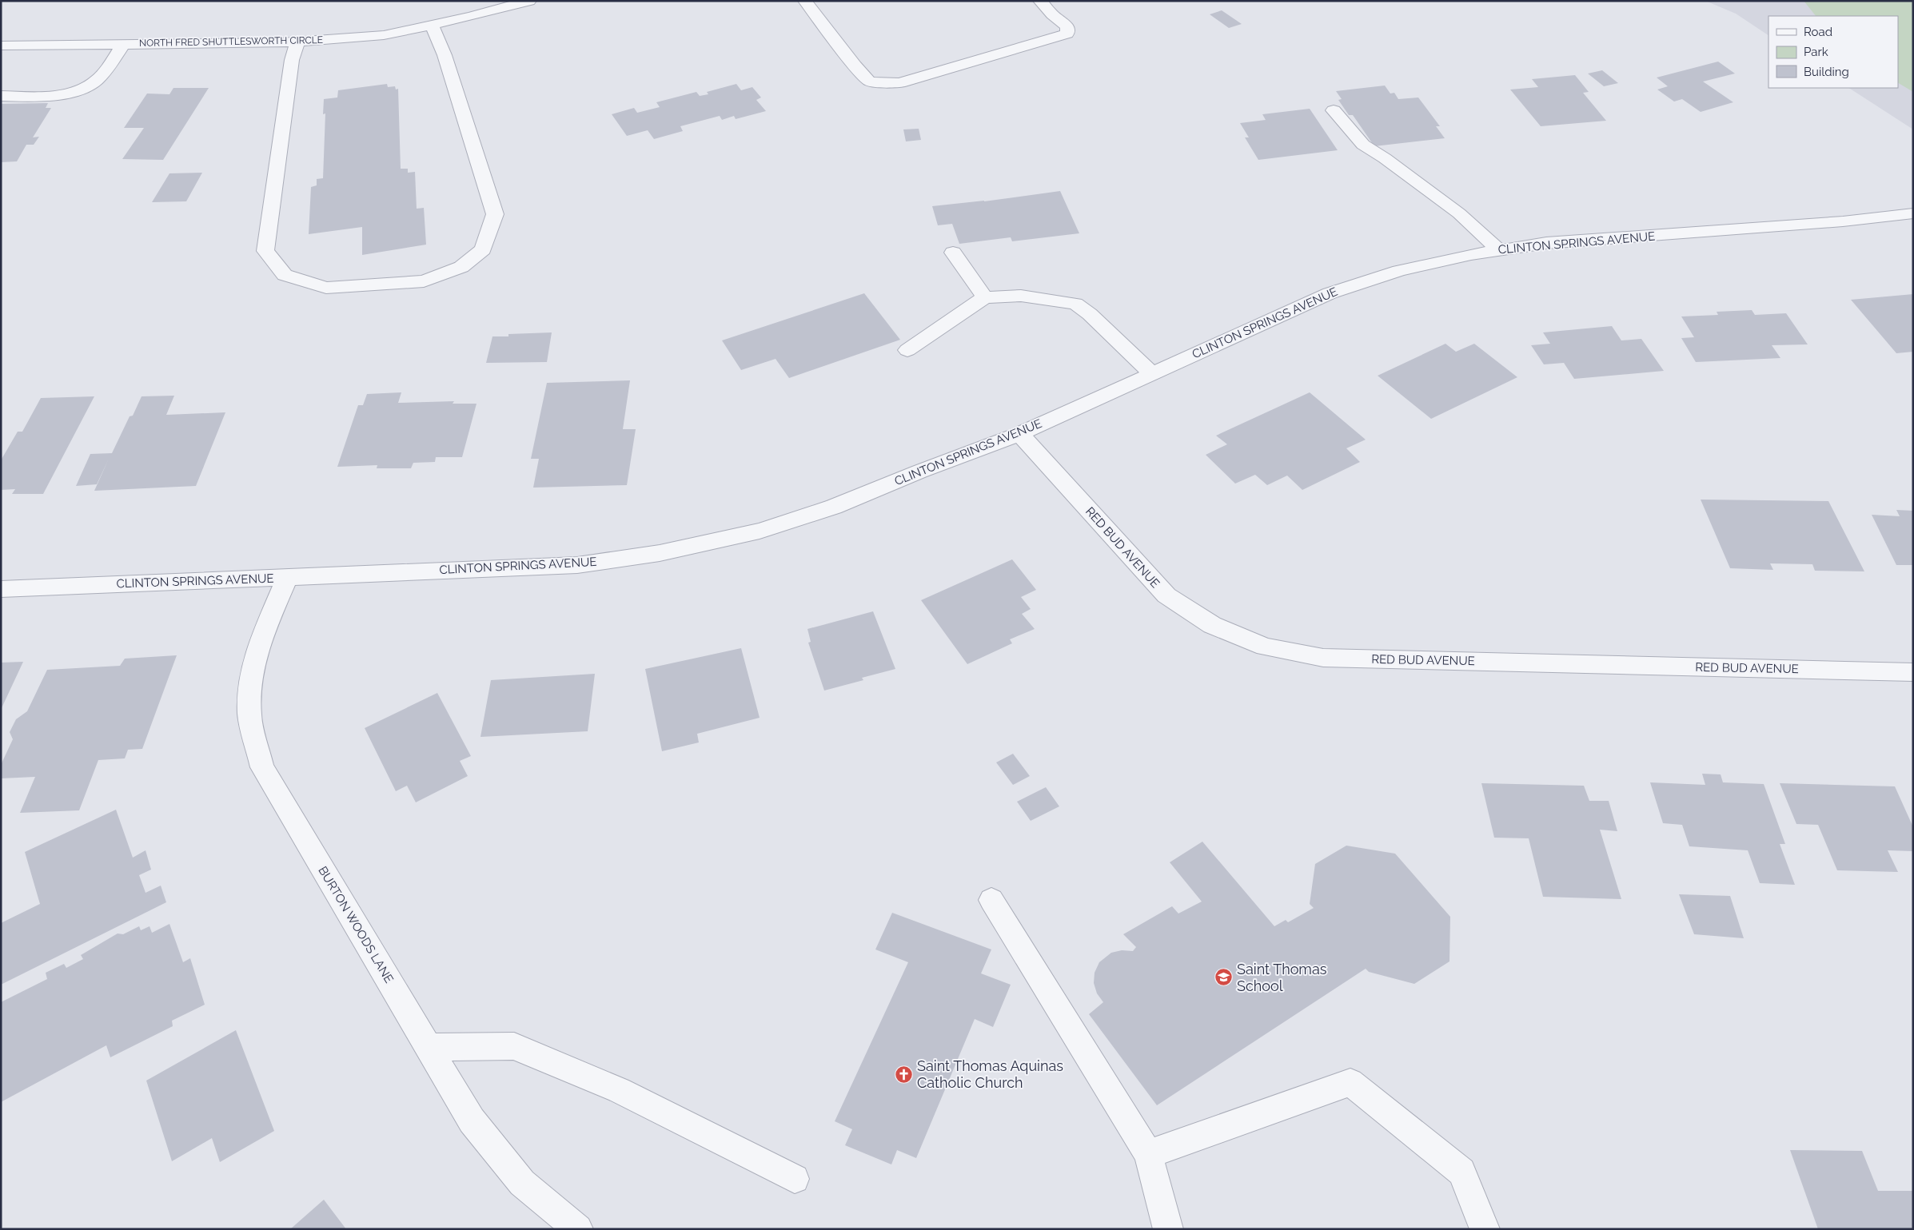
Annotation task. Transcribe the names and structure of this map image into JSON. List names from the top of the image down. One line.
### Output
{"streets":{"street":["NORTH FRED SHUTTLESWORTH CIRCLE","CLINTON SPRINGS AVENUE","RED BUD AVENUE","BURTON WOODS LANE"]},"crossings":[["CLINTON SPRINGS AVENUE","RED BUD AVENUE"],["CLINTON SPRINGS AVENUE","BURTON WOODS LANE"]],"places":{"school or university":["Saint Thomas School"],"church":["Saint Thomas Aquinas Catholic Church"]},"legend":["Road","Park","Building"]}
